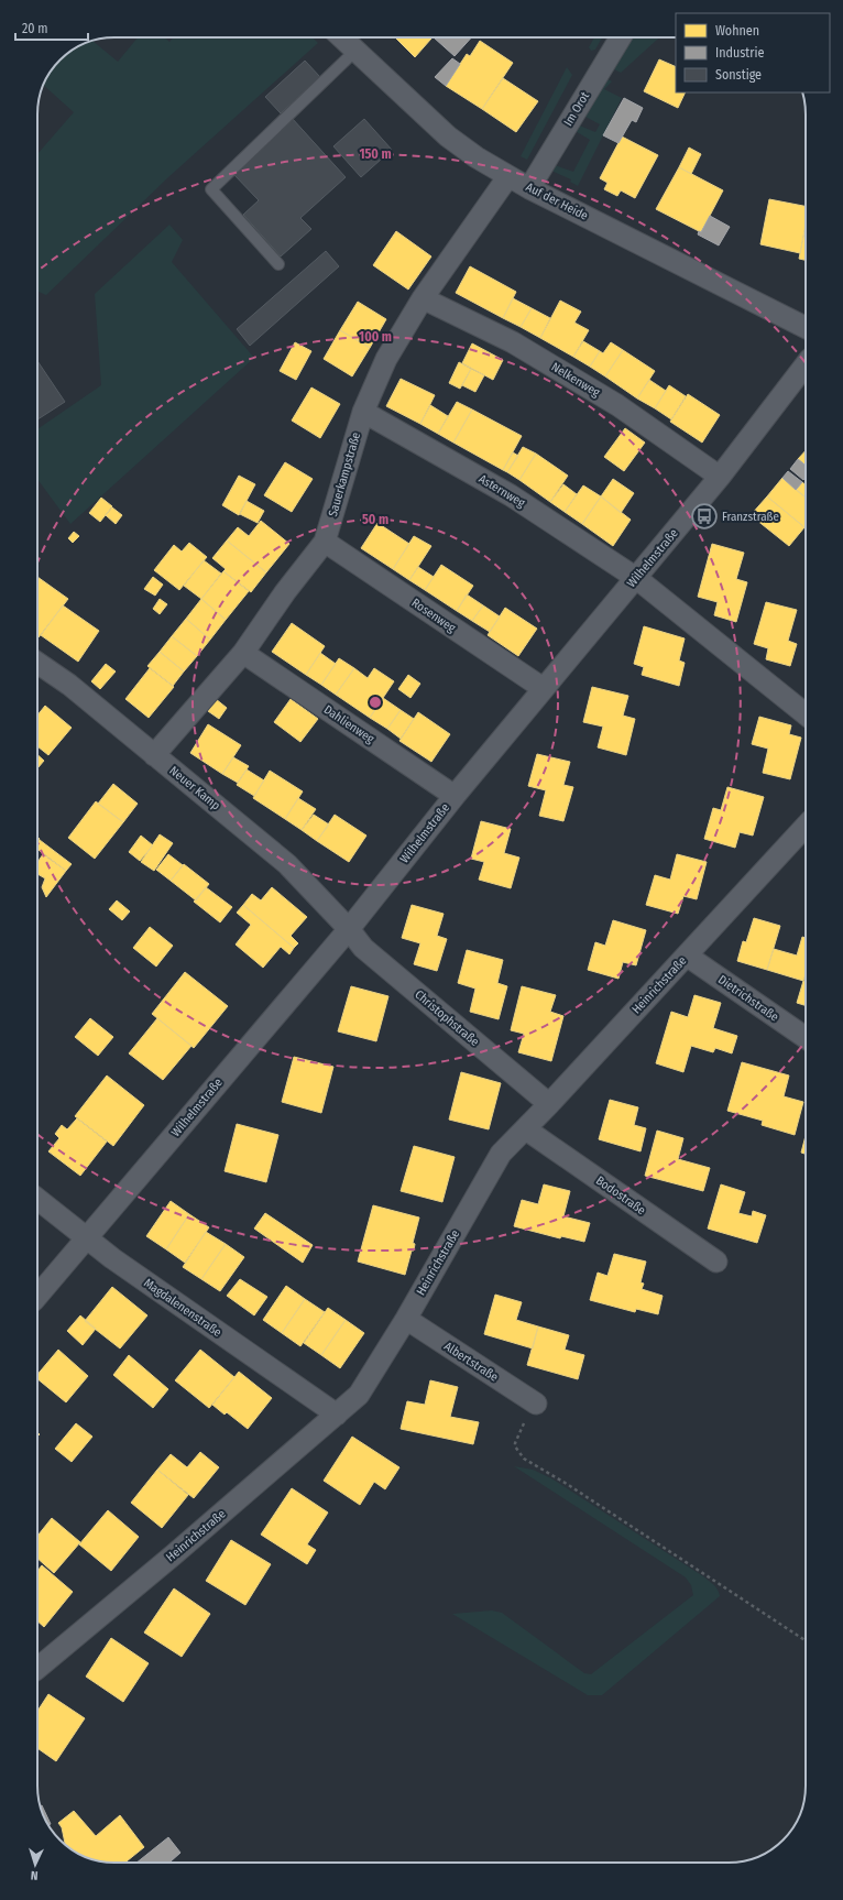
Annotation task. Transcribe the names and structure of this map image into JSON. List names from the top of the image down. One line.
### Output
{"streets":{"street":["Im Orot","Auf der Heide","Nelkenweg","Sauerkampstraße","Asternweg","Wilhelmstraße","Rosenweg","Dahlienweg","Neuer Kamp","Heinrichstraße","Dietrichstraße","Christophstraße","Bodostraße","Magdalenenstraße","Albertstraße"]},"crossings":[["Im Orot","Auf der Heide"],["Auf der Heide","Sauerkampstraße"],["Nelkenweg","Sauerkampstraße"],["Nelkenweg","Wilhelmstraße"],["Sauerkampstraße","Asternweg"],["Sauerkampstraße","Rosenweg"],["Sauerkampstraße","Dahlienweg"],["Sauerkampstraße","Neuer Kamp"],["Asternweg","Wilhelmstraße"],["Wilhelmstraße","Rosenweg"],["Wilhelmstraße","Dahlienweg"],["Wilhelmstraße","Neuer Kamp"],["Wilhelmstraße","Christophstraße"],["Wilhelmstraße","Magdalenenstraße"],["Neuer Kamp","Christophstraße"],["Heinrichstraße","Dietrichstraße"],["Heinrichstraße","Christophstraße"],["Heinrichstraße","Bodostraße"],["Heinrichstraße","Magdalenenstraße"],["Heinrichstraße","Albertstraße"]],"places":{"bus stop":["Franzstraße"]},"legend":["Wohnen","Industrie","Sonstige"],"scale_bar":"20 m","north":"bottom","rings":["150 m","100 m","50 m"]}
